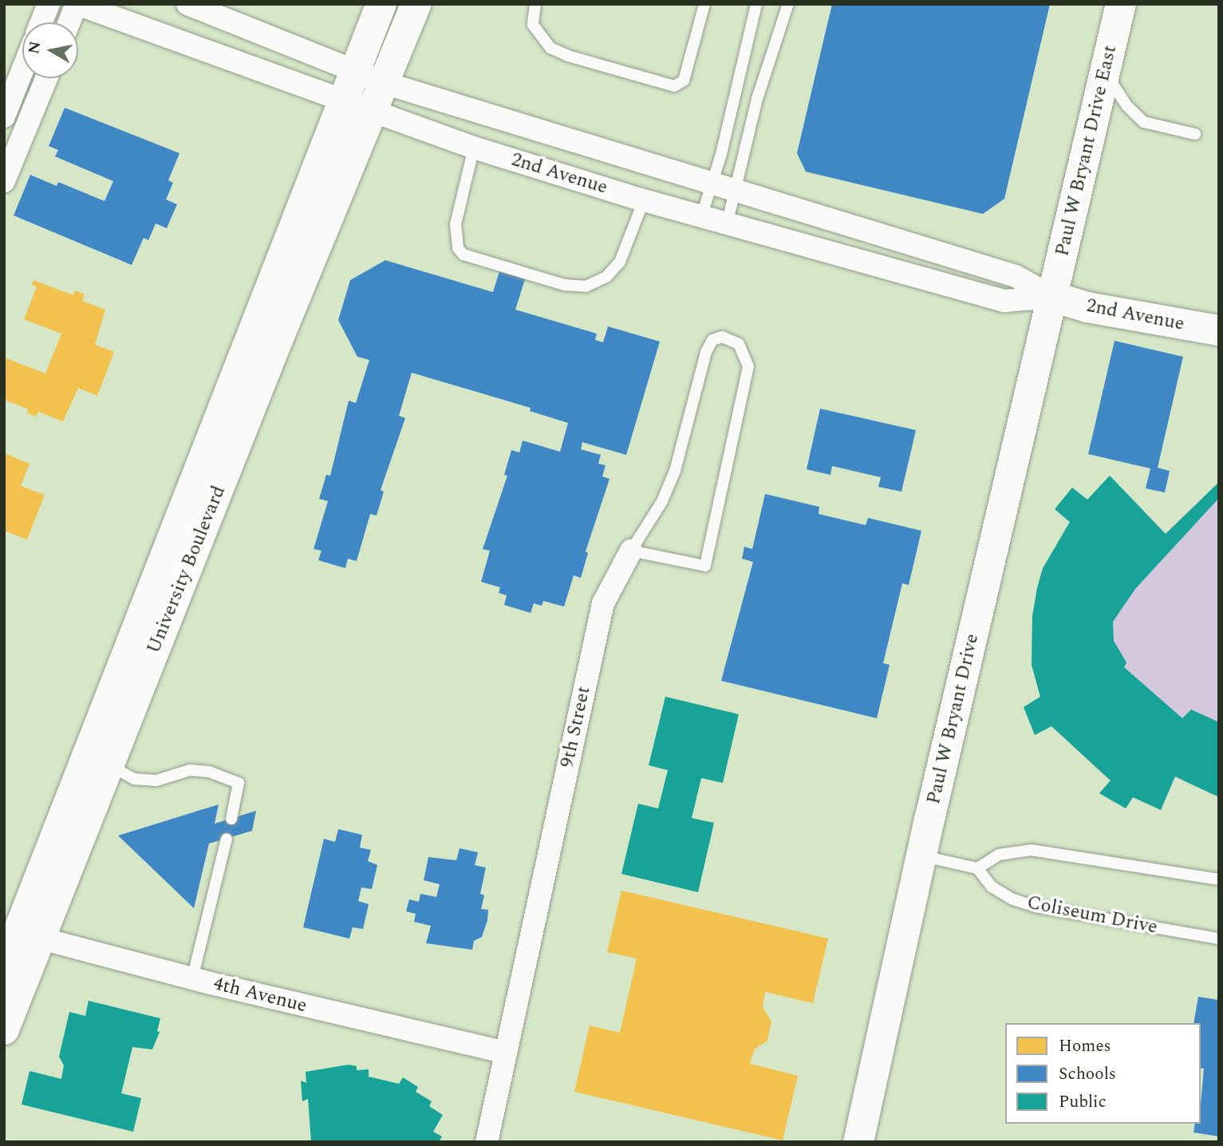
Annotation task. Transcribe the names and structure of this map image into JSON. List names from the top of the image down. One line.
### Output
{"streets":{"main road":["Paul W Bryant Drive East","2nd Avenue","University Boulevard","Paul W Bryant Drive"],"street":["9th Street","4th Avenue"],"lane":["Coliseum Drive"]},"crossings":[["Paul W Bryant Drive East","2nd Avenue"],["Paul W Bryant Drive East","Paul W Bryant Drive"],["2nd Avenue","University Boulevard"],["2nd Avenue","Paul W Bryant Drive"],["University Boulevard","4th Avenue"],["9th Street","4th Avenue"]],"legend":["Homes","Schools","Public"],"north":"left"}
